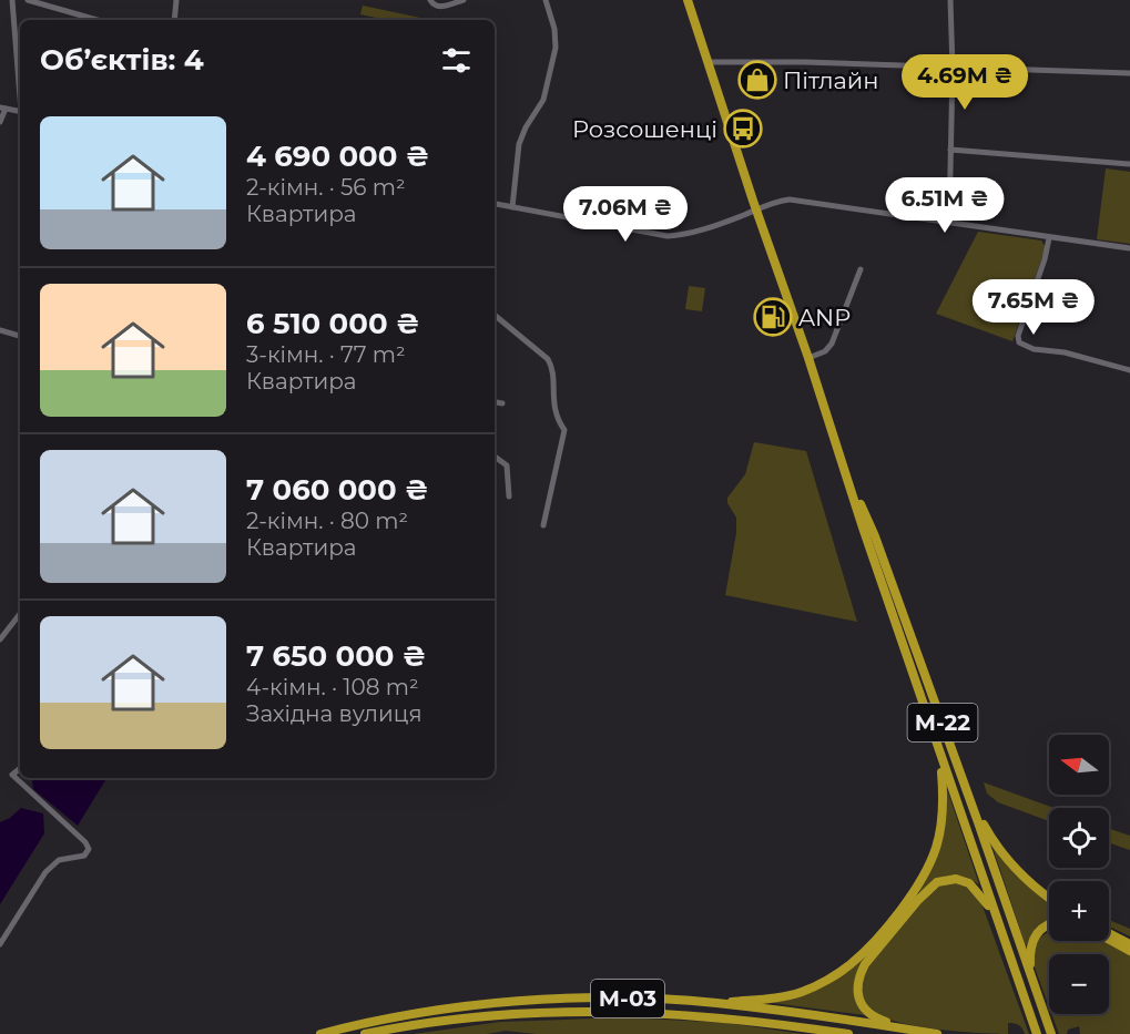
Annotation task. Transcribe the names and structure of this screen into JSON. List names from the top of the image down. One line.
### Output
{"streets":{"highway":["М-22","М-03"]},"places":{"shop":["Пітлайн"],"bus stop":["Розсошенці"],"fuel station":["ANP"]},"north":"left","page":{"heading":"Об’єктів: 4","price":["4.69M ₴","6.51M ₴","7.06M ₴","7.65M ₴"],"list":[{"name":"4 690 000 ₴","note":"2-кімн. · 56 m² · Квартира"},{"name":"6 510 000 ₴","note":"3-кімн. · 77 m² · Квартира"},{"name":"7 060 000 ₴","note":"2-кімн. · 80 m² · Квартира"},{"name":"7 650 000 ₴","note":"4-кімн. · 108 m² · Західна вулиця"}],"map_buttons":["+","−"]}}
